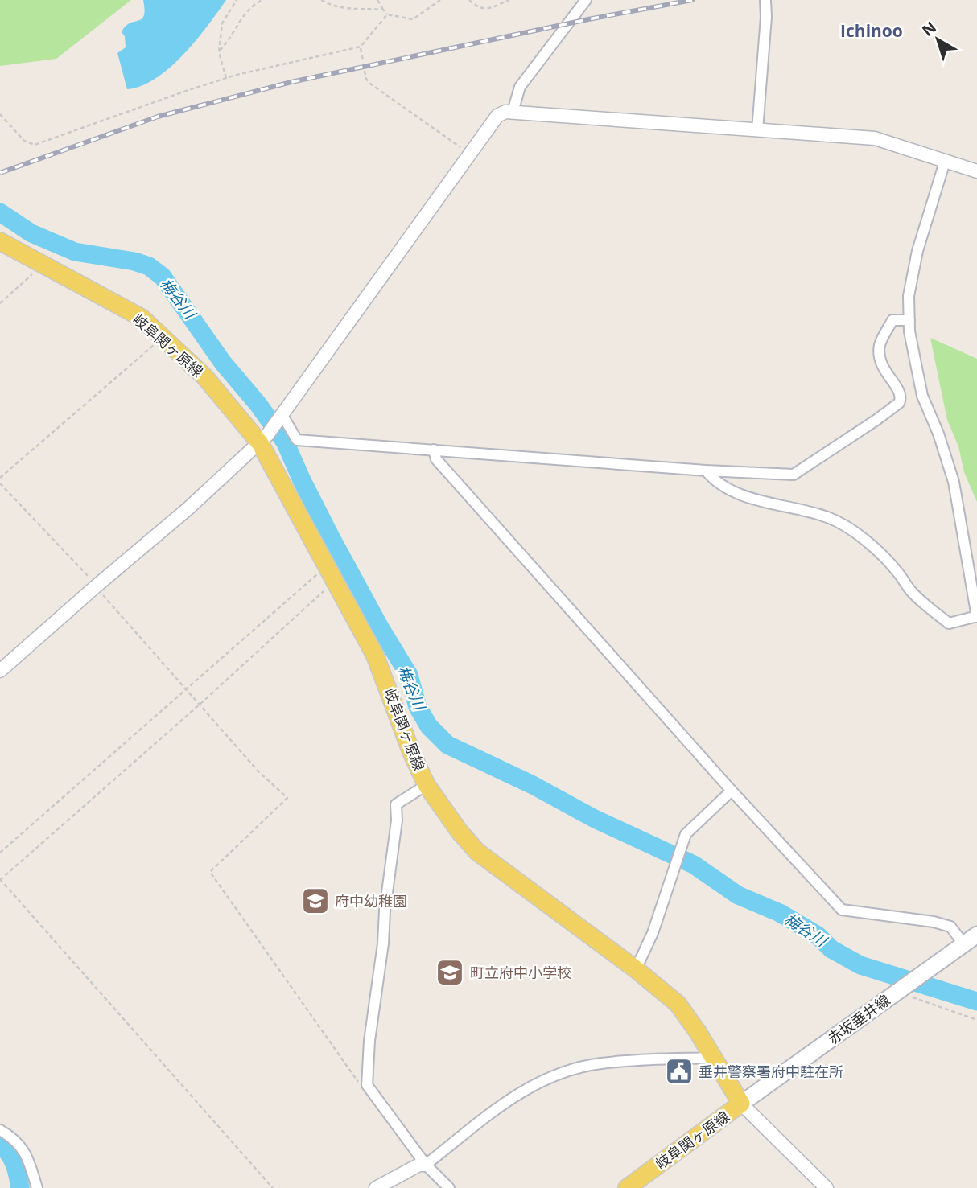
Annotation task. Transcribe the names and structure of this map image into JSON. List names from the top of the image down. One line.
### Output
{"streets":{"main road":["岐阜関ヶ原線","赤坂垂井線"]},"crossings":[["岐阜関ヶ原線","赤坂垂井線"]],"districts":["Ichinoo"],"water":["梅谷川"],"places":{"school or university":["府中幼稚園","町立府中小学校"],"public building":["垂井警察署府中駐在所"]},"north":"top left"}
